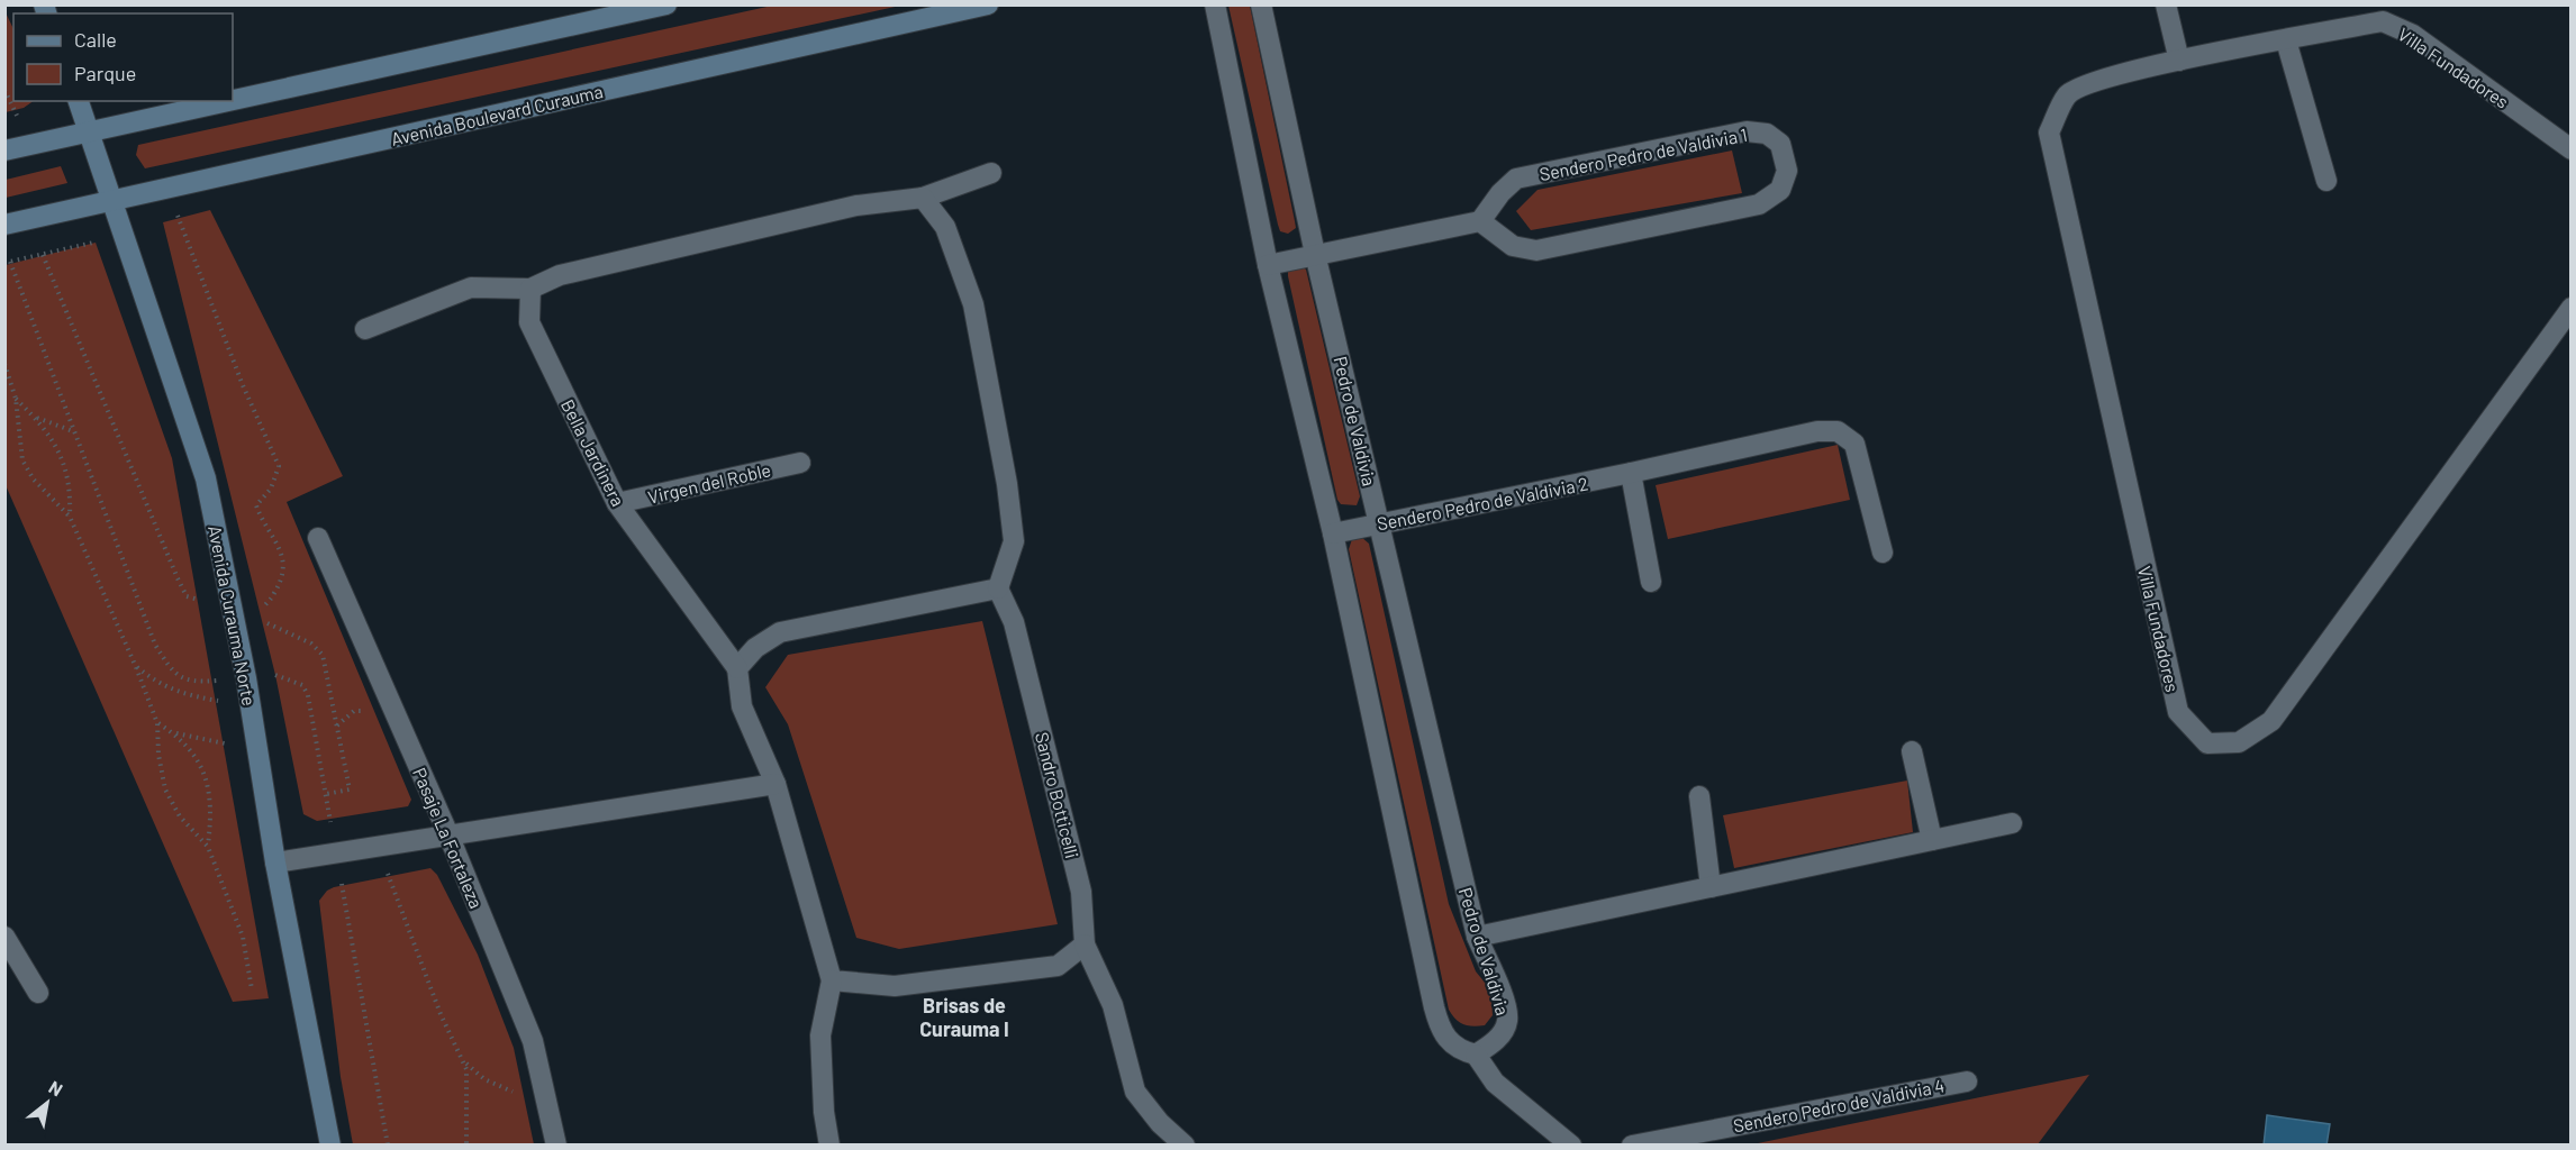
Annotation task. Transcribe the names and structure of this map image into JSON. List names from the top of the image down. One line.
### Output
{"streets":{"street":["Villa Fundadores","Avenida Boulevard Curauma","Sendero Pedro de Valdivia 1","Pedro de Valdivia","Bella Jardinera","Virgen del Roble","Sendero Pedro de Valdivia 2","Avenida Curauma Norte","Sandro Botticelli","Pasaje La Fortaleza","Sendero Pedro de Valdivia 4"]},"crossings":[["Avenida Boulevard Curauma","Avenida Curauma Norte"],["Pedro de Valdivia","Sendero Pedro de Valdivia 2"],["Bella Jardinera","Virgen del Roble"]],"districts":["Brisas de Curauma I"],"legend":["Calle","Parque"],"north":"top right"}
